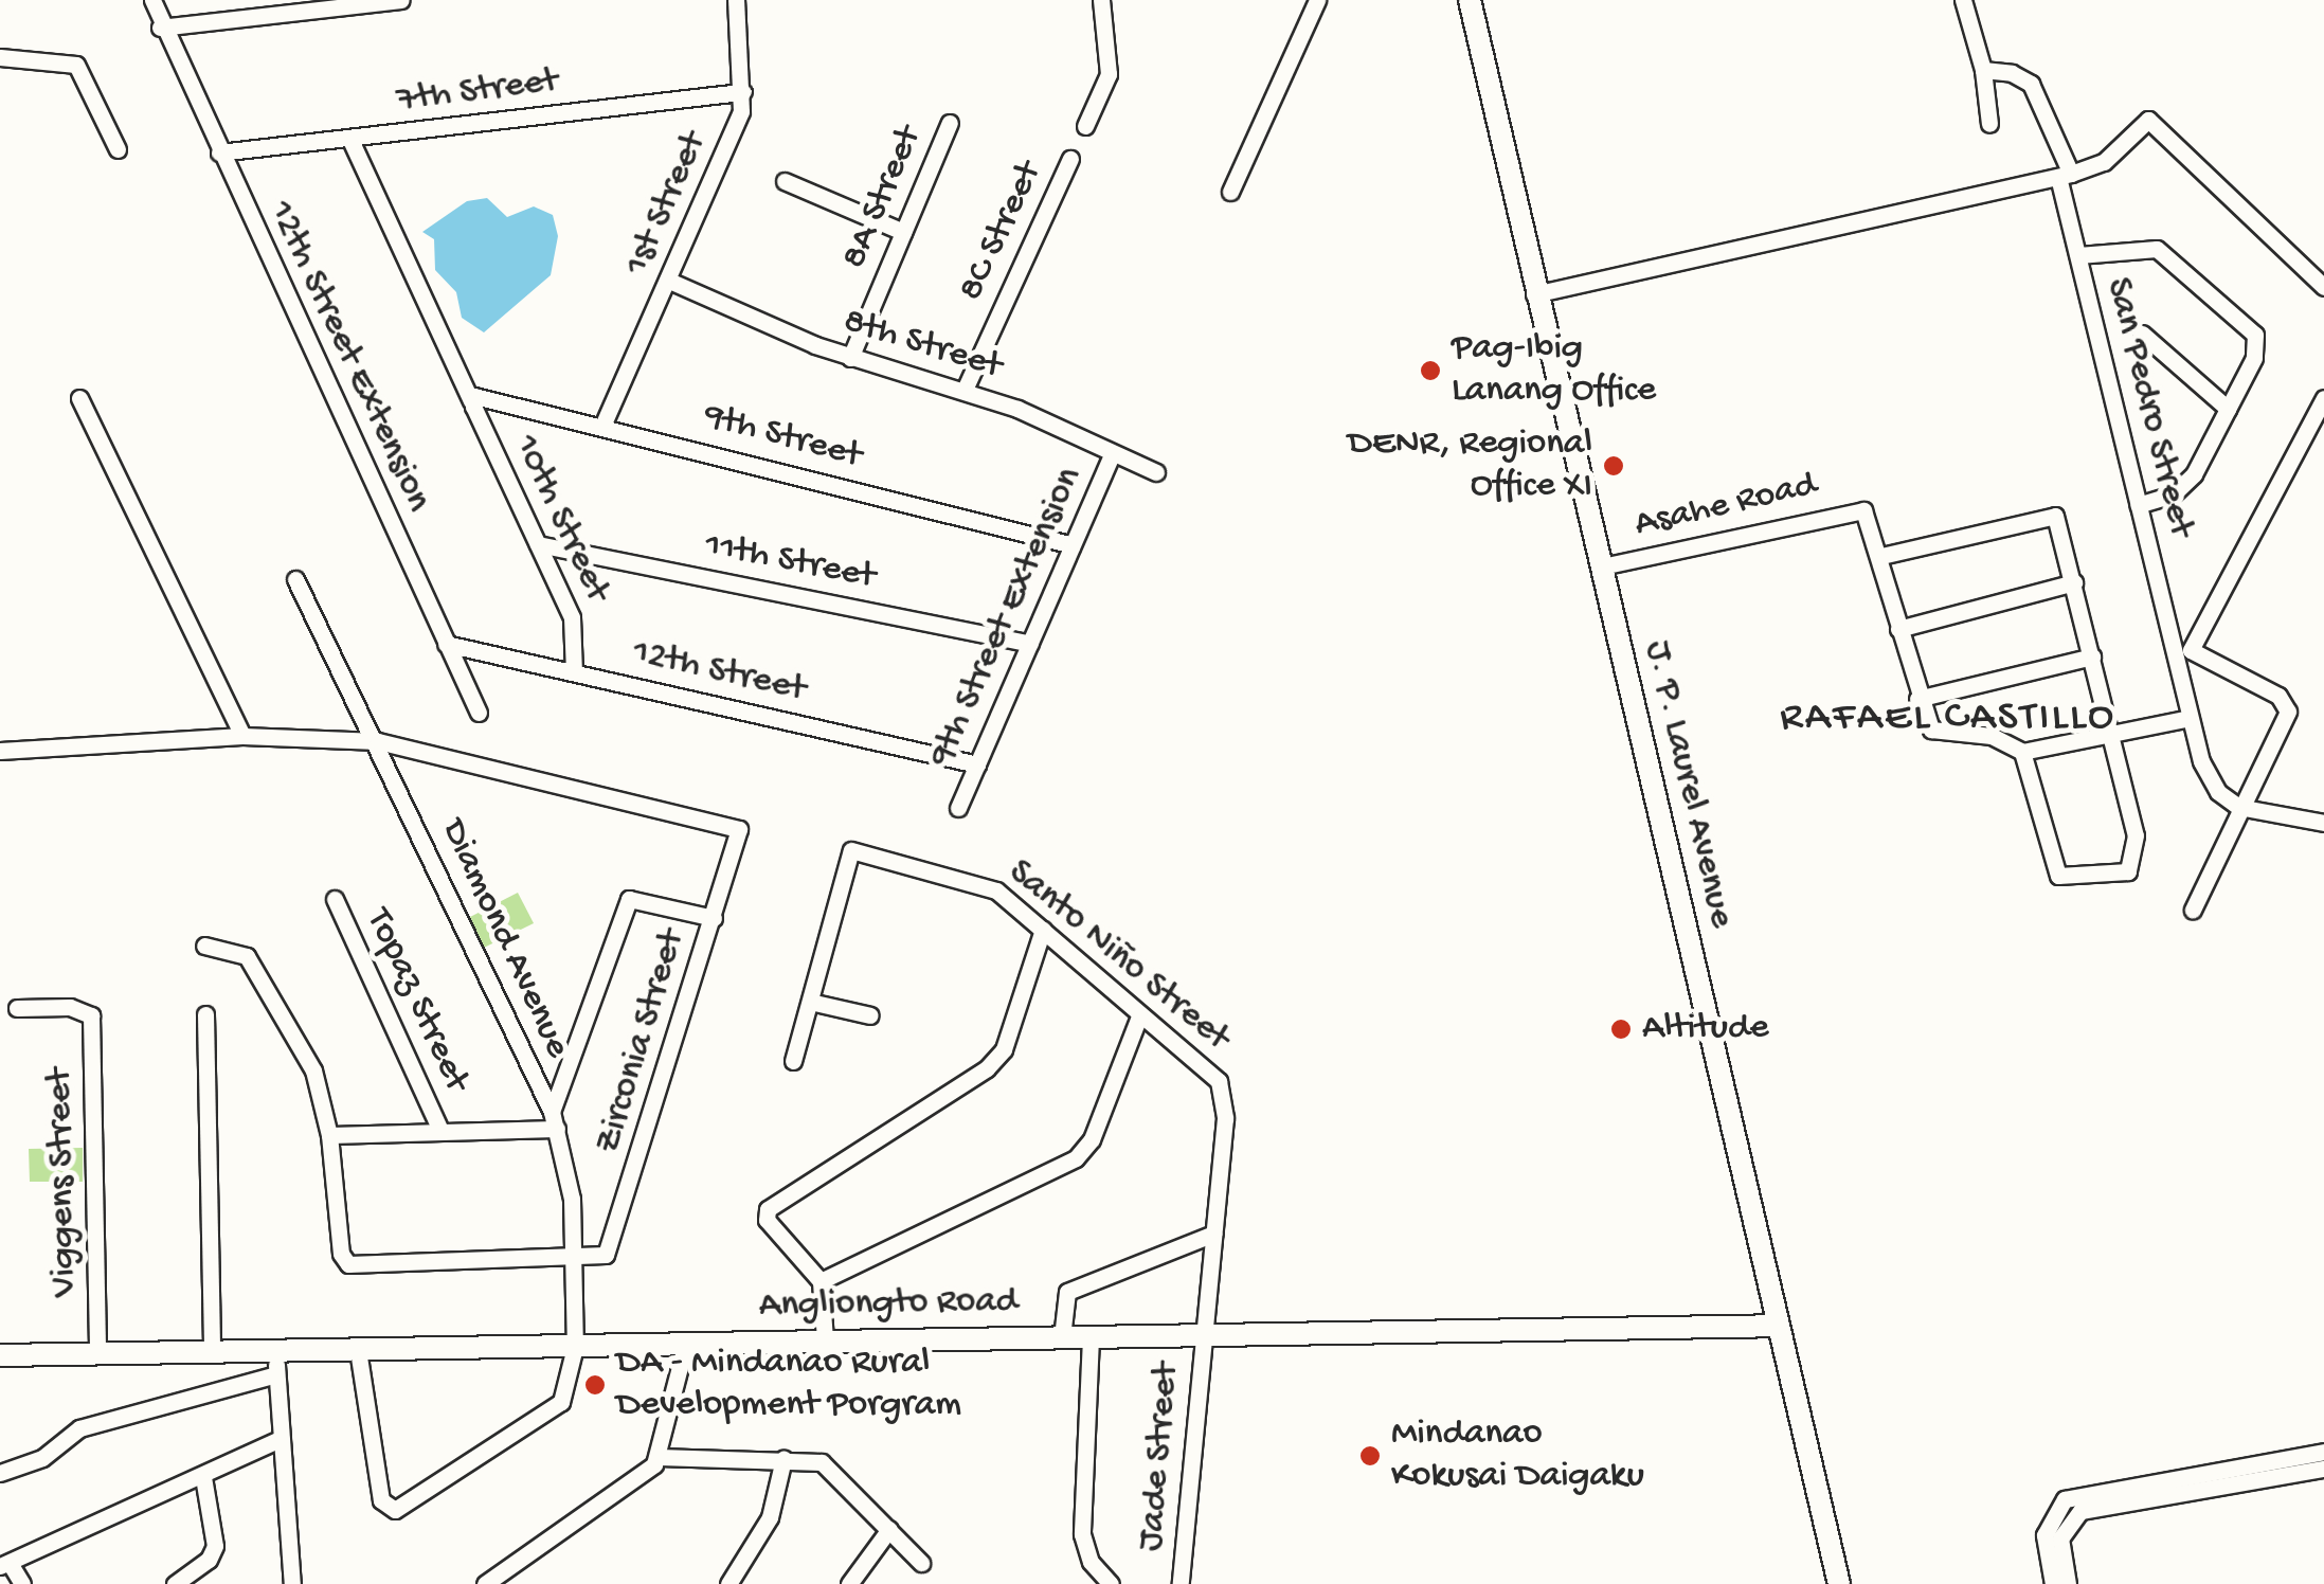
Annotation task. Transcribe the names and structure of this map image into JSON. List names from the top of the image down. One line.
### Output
{"streets":{"main road":["J. P. Laurel Avenue","Angliongto Road"],"street":["7th Street","8A Street","1st Street","8C Street","8th Street","12th Street Extension","San Pedro Street","9th Street","Asahe Road","10th Street","11th Street","9th Street Extension","12th Street","Diamond Avenue","Santo Niño Street","Topaz Street","Zirconia Street","Viggens Street","Jade Street"]},"crossings":[["7th Street","1st Street"],["7th Street","12th Street Extension"],["7th Street","10th Street"],["8A Street","8th Street"],["1st Street","8th Street"],["1st Street","9th Street"],["8C Street","8th Street"],["8th Street","9th Street Extension"],["12th Street Extension","12th Street"],["9th Street","10th Street"],["9th Street","9th Street Extension"],["Asahe Road","J. P. Laurel Avenue"],["10th Street","11th Street"],["10th Street","12th Street"],["11th Street","9th Street Extension"],["9th Street Extension","12th Street"],["J. P. Laurel Avenue","Angliongto Road"],["Diamond Avenue","Zirconia Street"],["Diamond Avenue","Angliongto Road"],["Santo Niño Street","Angliongto Road"],["Santo Niño Street","Jade Street"],["Viggens Street","Angliongto Road"],["Angliongto Road","Jade Street"]],"districts":["RAFAEL CASTILLO"],"places":["Pag-Ibig Lanang Office","DENR, Regional Office XI","Altitude","DA - Mindanao Rural Development Porgram","Mindanao Kokusai Daigaku"]}
